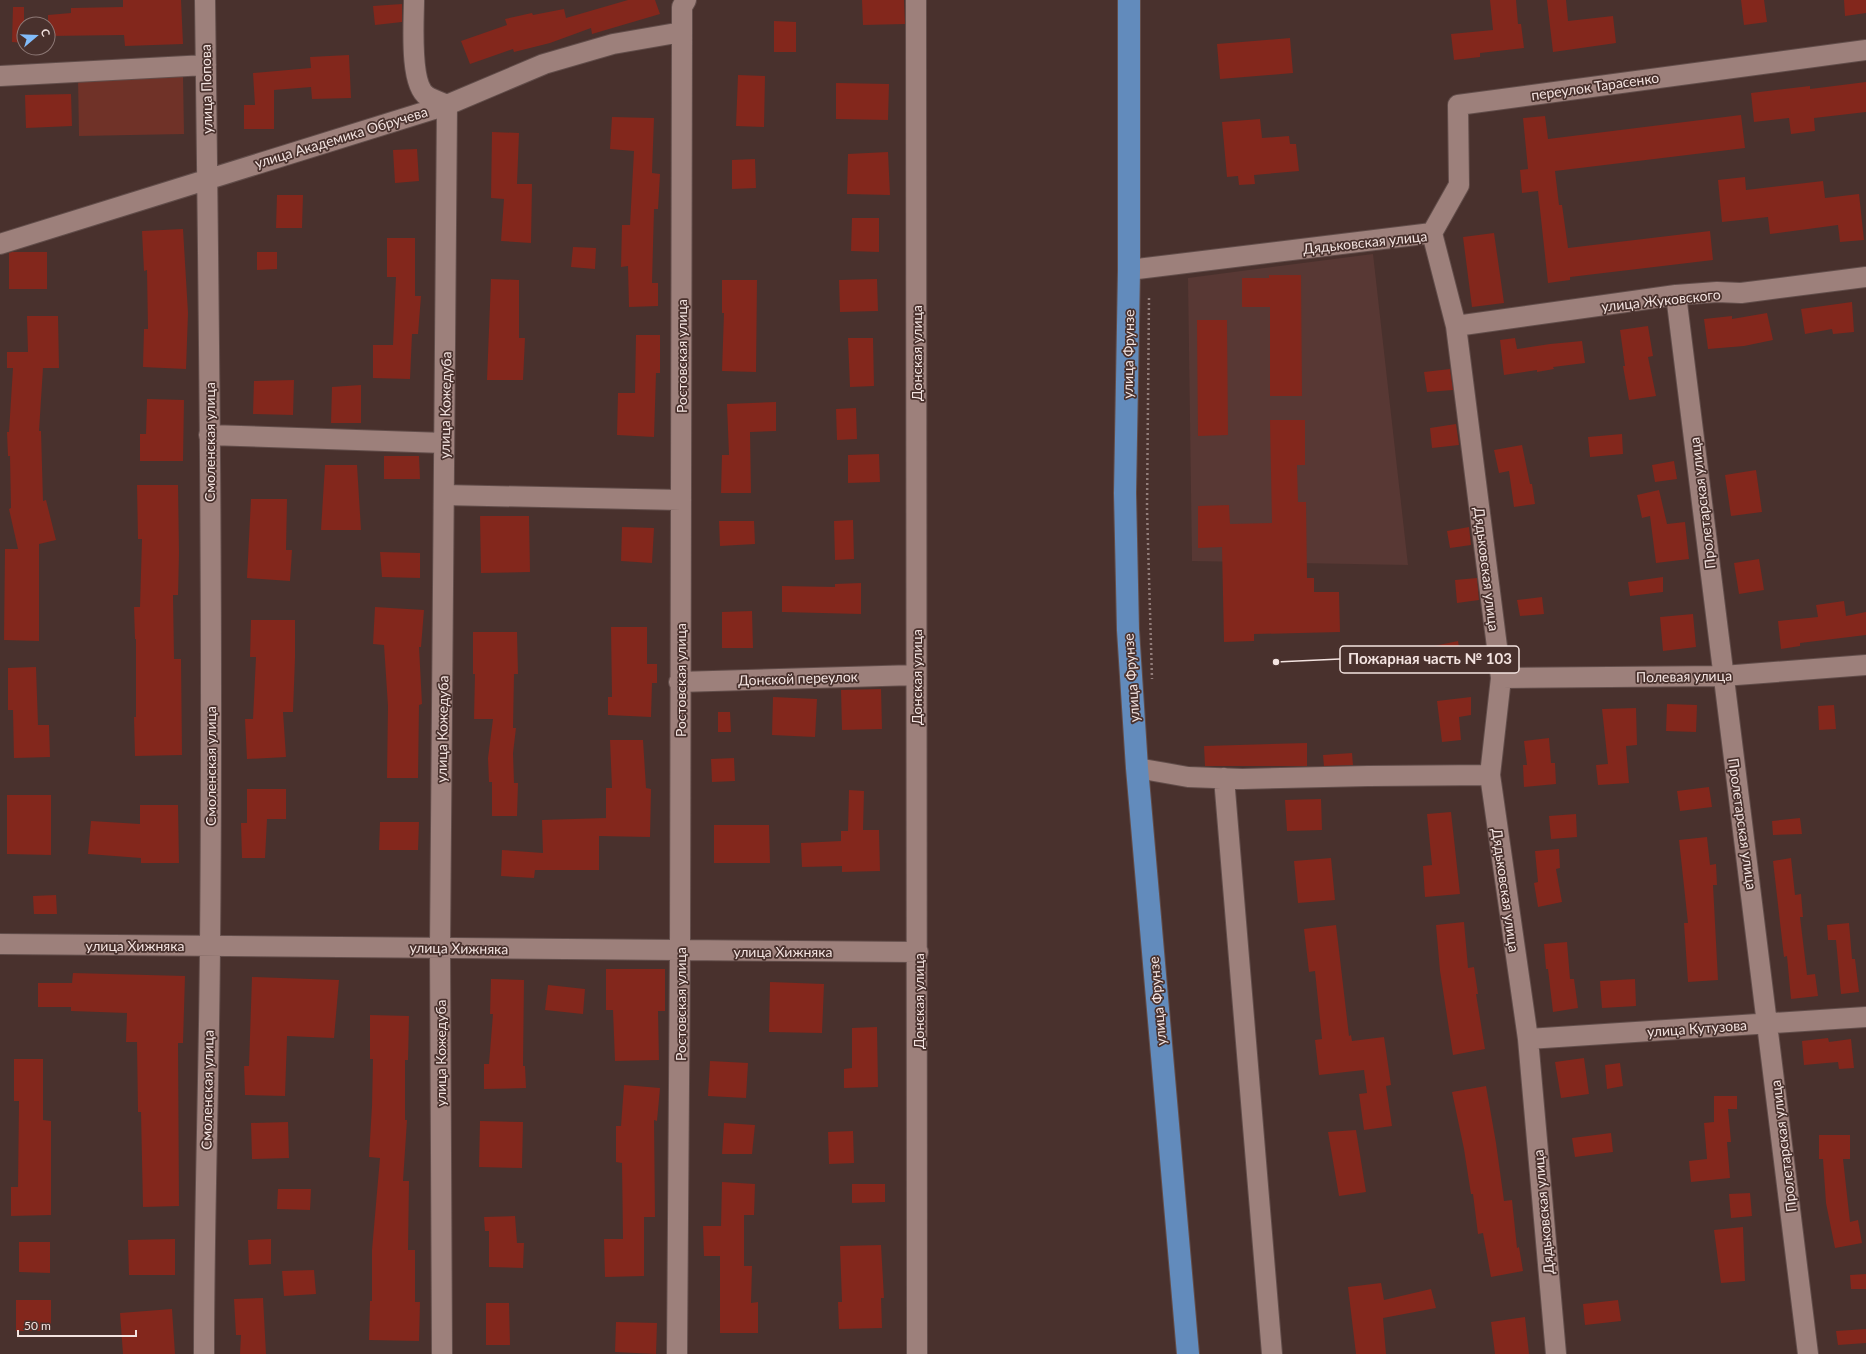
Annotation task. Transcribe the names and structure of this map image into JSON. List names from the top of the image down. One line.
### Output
{"streets":{"main road":["улица Фрунзе"],"street":["переулок Тарасенко","улица Попова","улица Академика Обручева","Дядьковская улица","улица Жуковского","Донская улица","Ростовская улица","улица Кожедуба","Смоленская улица","Пролетарская улица","Полевая улица","Донской переулок","улица Хижняка","улица Кутузова"]},"crossings":[["переулок Тарасенко","Дядьковская улица"],["улица Попова","улица Академика Обручева"],["улица Попова","Смоленская улица"],["улица Академика Обручева","Ростовская улица"],["улица Академика Обручева","улица Кожедуба"],["улица Академика Обручева","Смоленская улица"],["Дядьковская улица","улица Жуковского"],["Дядьковская улица","улица Фрунзе"],["Дядьковская улица","Полевая улица"],["Дядьковская улица","улица Кутузова"],["улица Жуковского","Пролетарская улица"],["Донская улица","Донской переулок"],["Донская улица","улица Хижняка"],["Ростовская улица","Донской переулок"],["Ростовская улица","улица Хижняка"],["улица Кожедуба","улица Хижняка"],["Смоленская улица","улица Хижняка"],["Пролетарская улица","Полевая улица"],["Пролетарская улица","улица Кутузова"]],"places":["Пожарная часть № 103"],"scale_bar":"50 m","north":"right"}
